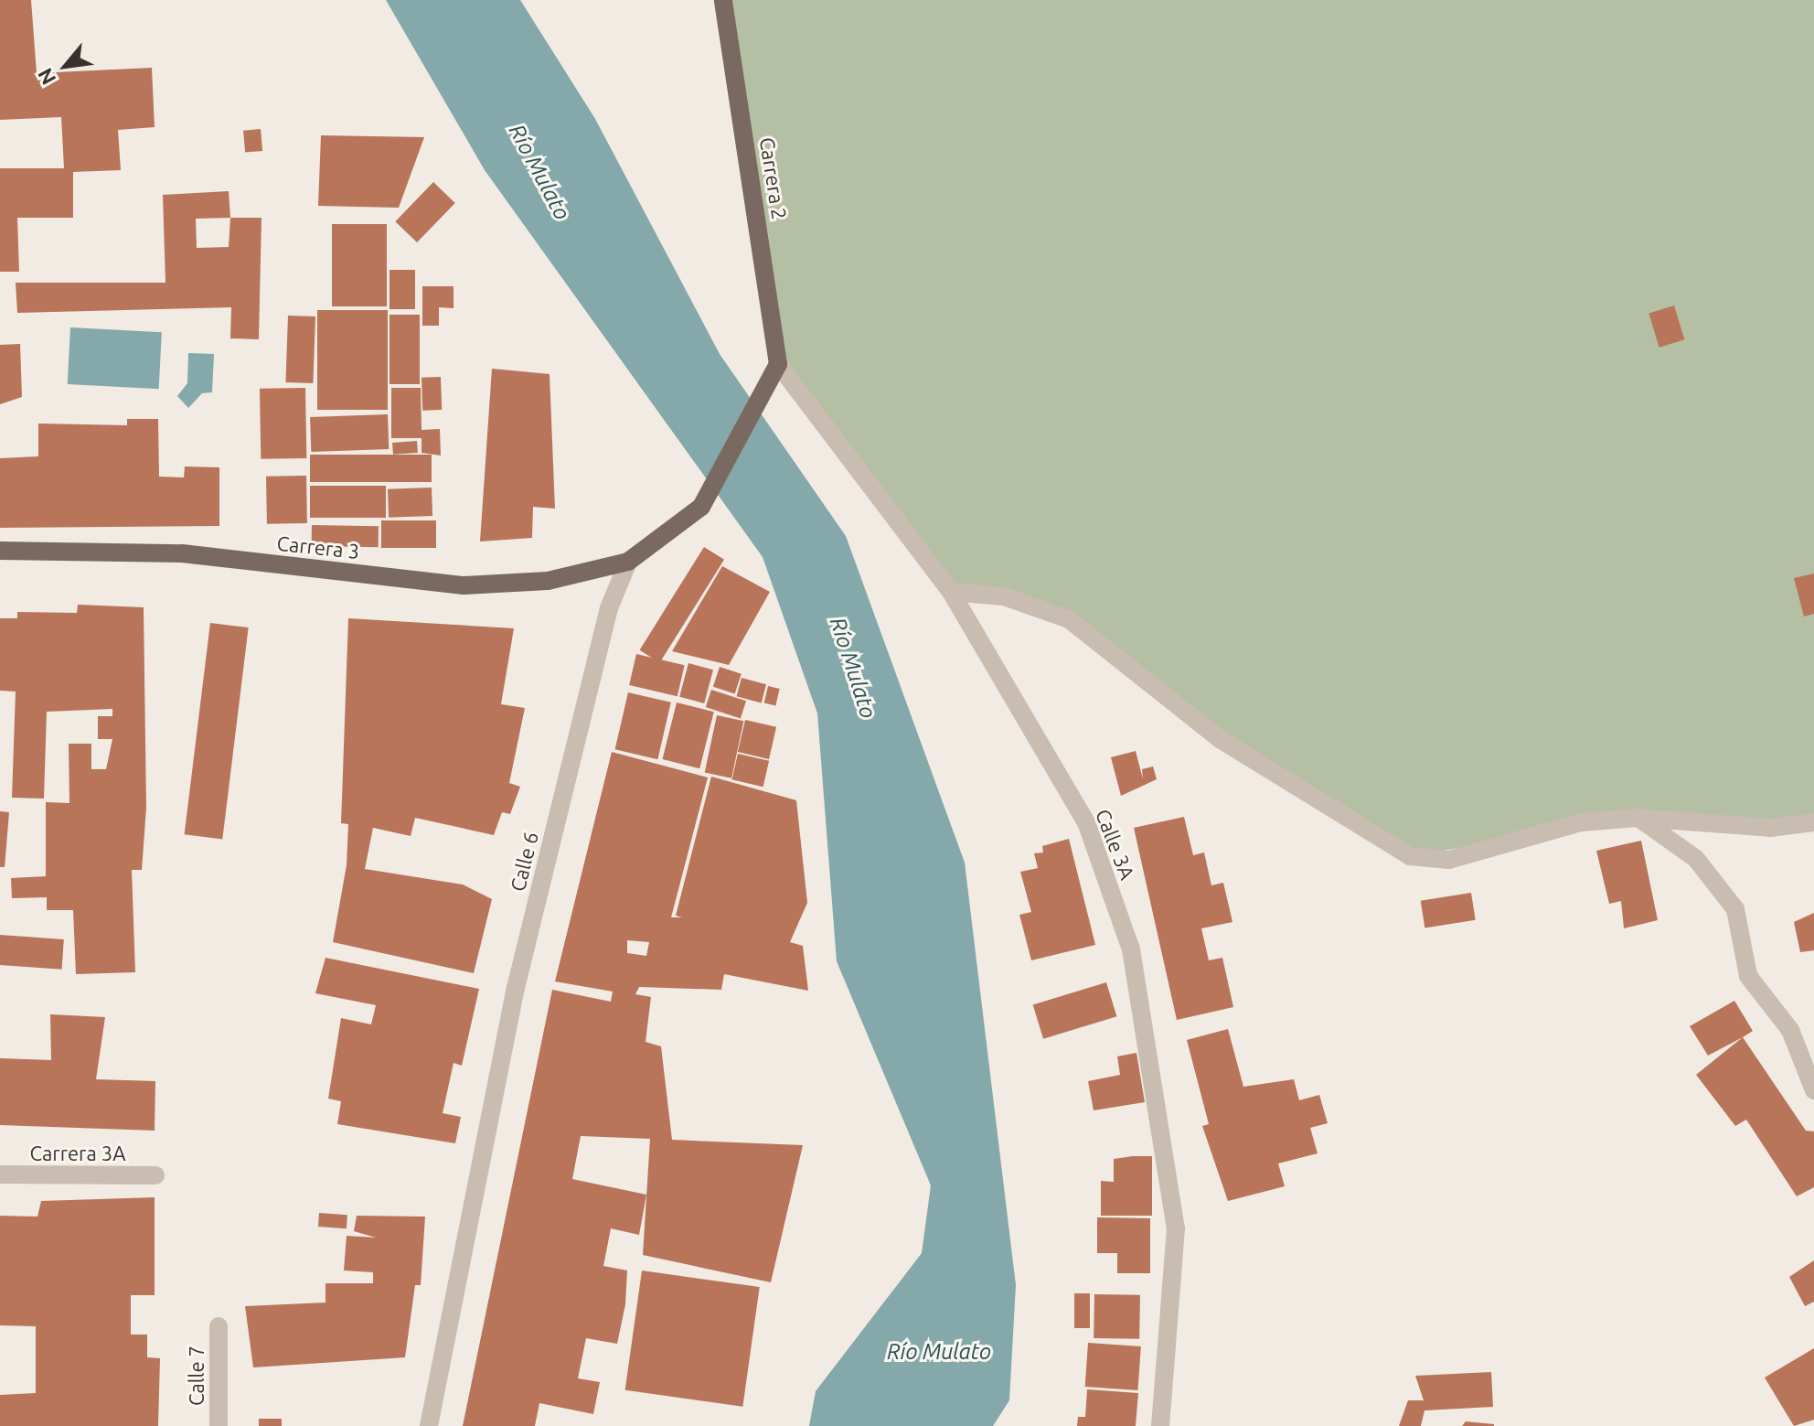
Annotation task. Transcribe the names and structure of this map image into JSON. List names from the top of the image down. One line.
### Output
{"streets":{"main road":["Carrera 2","Carrera 3"],"street":["Calle 3A","Calle 6","Carrera 3A","Calle 7"]},"crossings":[["Carrera 2","Calle 3A"],["Carrera 3","Calle 6"]],"water":["Río Mulato"],"north":"bottom left"}
